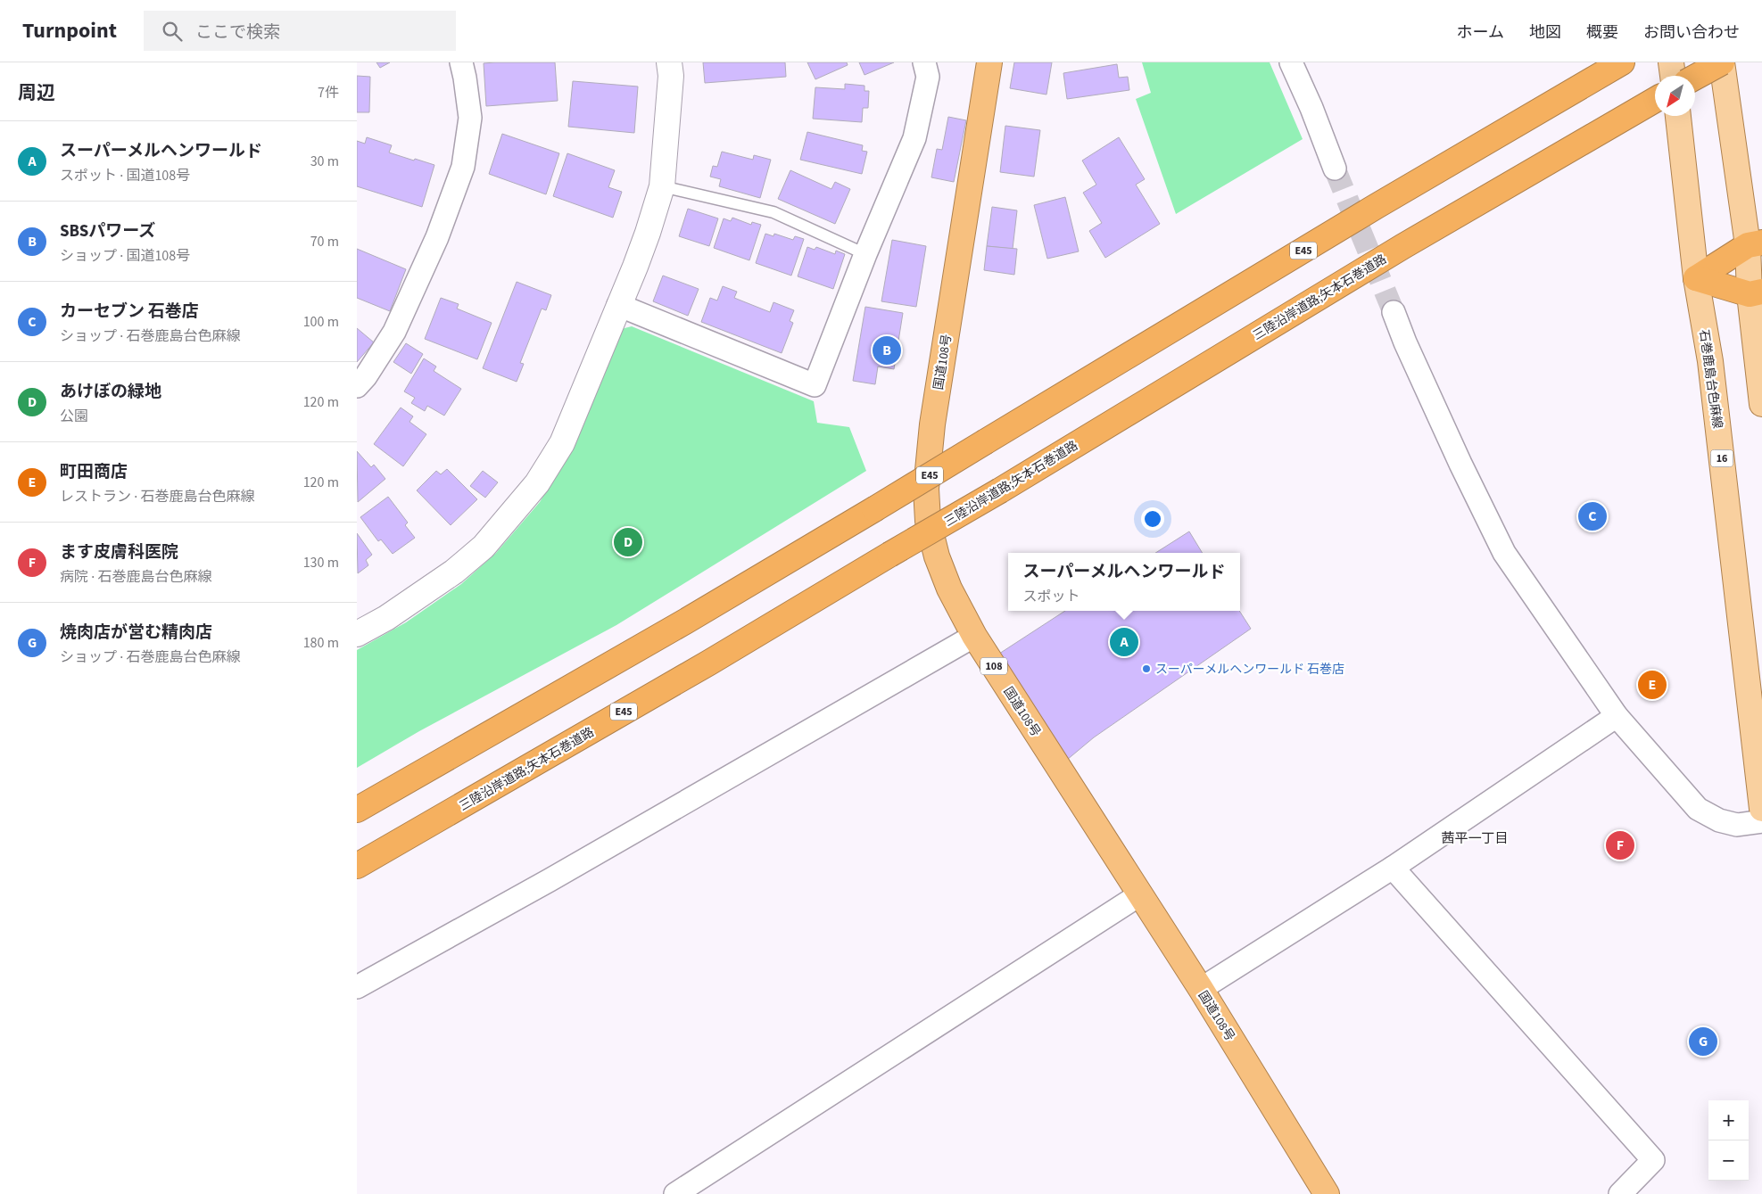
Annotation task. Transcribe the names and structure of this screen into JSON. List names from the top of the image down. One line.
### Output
{"streets":{"highway":["E45","三陸沿岸道路;矢本石巻道路","国道108号","108"],"main road":["石巻鹿島台色麻線","16"]},"districts":["茜平一丁目"],"places":["スーパーメルヘンワールド 石巻店"],"north":"bottom left","page":{"header":"Turnpoint","search":"ここで検索","nav":["ホーム","地図","概要","お問い合わせ"],"heading":["周辺","7件"],"list":[{"mark":"A","name":"スーパーメルヘンワールド","note":"スポット · 国道108号","value":"30 m"},{"mark":"B","name":"SBSパワーズ","note":"ショップ · 国道108号","value":"70 m"},{"mark":"C","name":"カーセブン 石巻店","note":"ショップ · 石巻鹿島台色麻線","value":"100 m"},{"mark":"D","name":"あけぼの緑地","note":"公園","value":"120 m"},{"mark":"E","name":"町田商店","note":"レストラン · 石巻鹿島台色麻線","value":"120 m"},{"mark":"F","name":"ます皮膚科医院","note":"病院 · 石巻鹿島台色麻線","value":"130 m"},{"mark":"G","name":"焼肉店が営む精肉店","note":"ショップ · 石巻鹿島台色麻線","value":"180 m"}],"pins":["B","C","D","A","E","F","G"],"popup":["スーパーメルヘンワールド","スポット"],"map_buttons":["+","−"]}}
